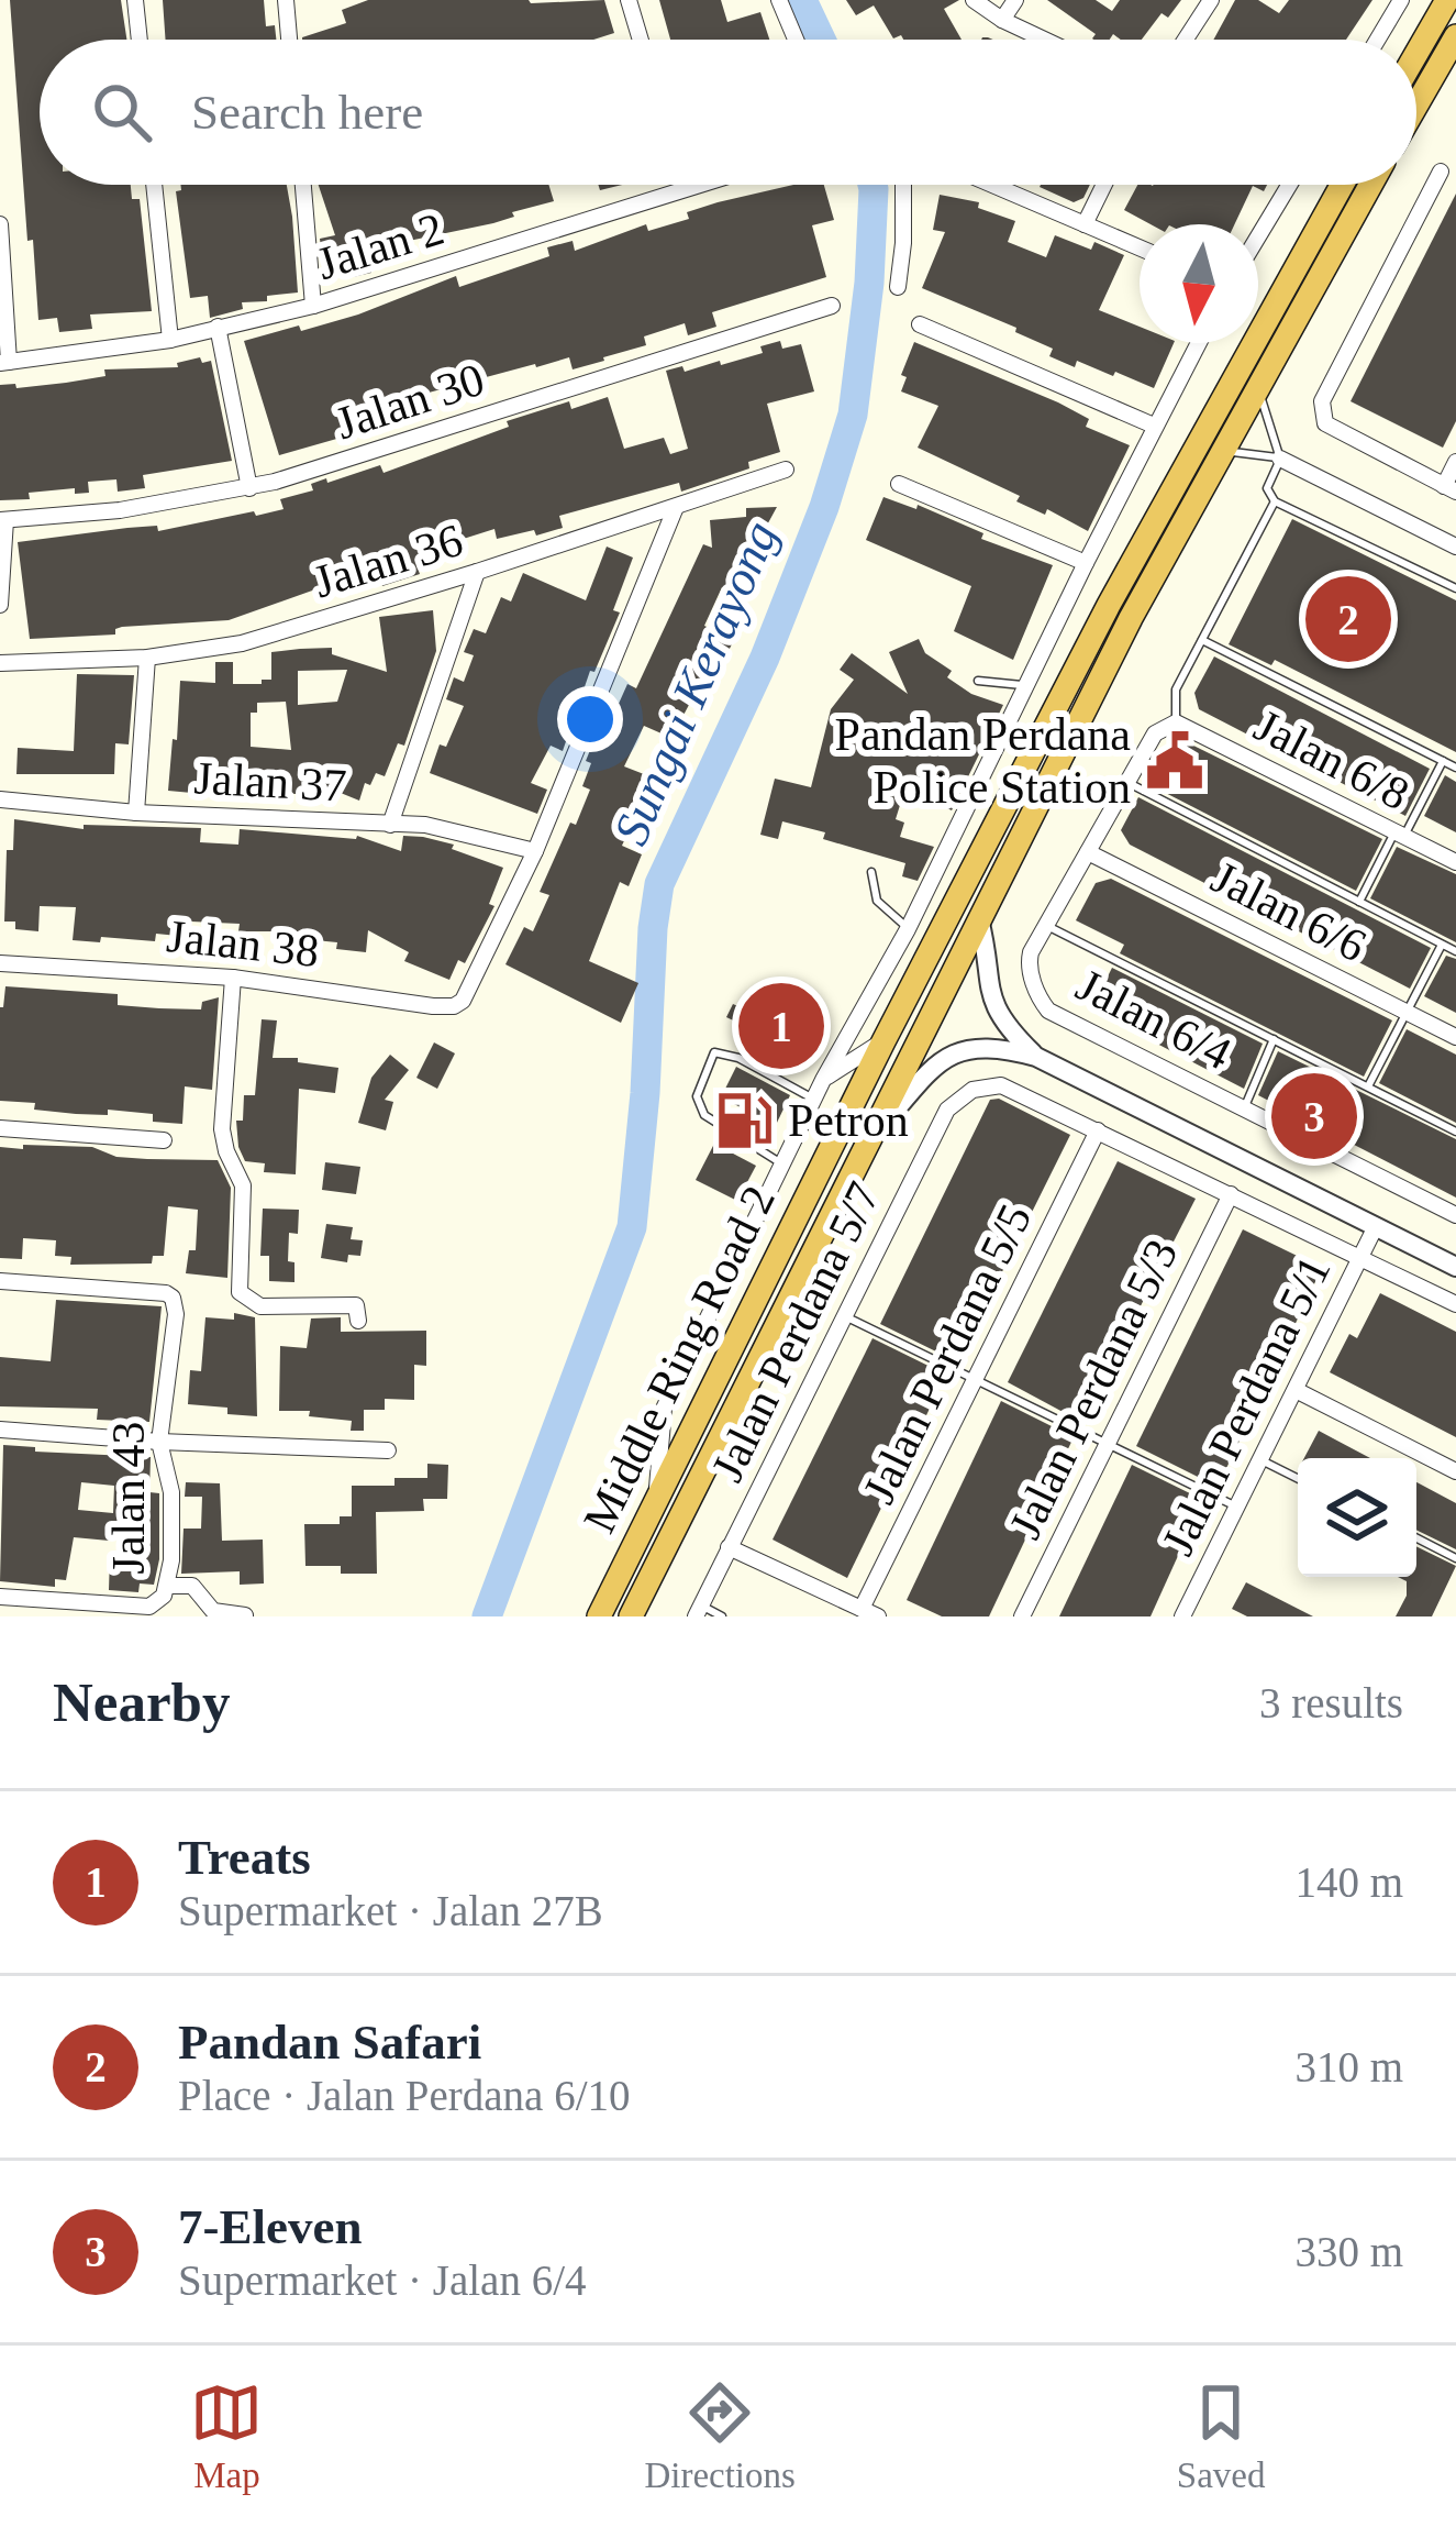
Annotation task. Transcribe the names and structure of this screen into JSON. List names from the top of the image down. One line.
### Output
{"streets":{"highway":["Middle Ring Road 2"],"street":["Jalan 2","Jalan 30","Jalan 36","Jalan 6/8","Jalan 37","Jalan 6/6","Jalan 38","Jalan 6/4","Jalan Perdana 5/7","Jalan Perdana 5/5","Jalan Perdana 5/3","Jalan Perdana 5/1","Jalan 43"]},"crossings":[["Jalan 6/8","Jalan 6/4"],["Jalan 37","Jalan 38"],["Jalan 6/6","Jalan 6/4"],["Jalan Perdana 5/7","Jalan Perdana 5/5"]],"water":["Sungai Kerayong"],"places":{"public building":["Pandan Perdana Police Station"],"fuel station":["Petron"]},"north":"bottom","page":{"search":"Search here","pins":["2","1","3"],"heading":["Nearby","3 results"],"list":[{"mark":"1","name":"Treats","note":"Supermarket · Jalan 27B","value":"140 m"},{"mark":"2","name":"Pandan Safari","note":"Place · Jalan Perdana 6/10","value":"310 m"},{"mark":"3","name":"7-Eleven","note":"Supermarket · Jalan 6/4","value":"330 m"}],"nav":["Map","Directions","Saved"]}}
